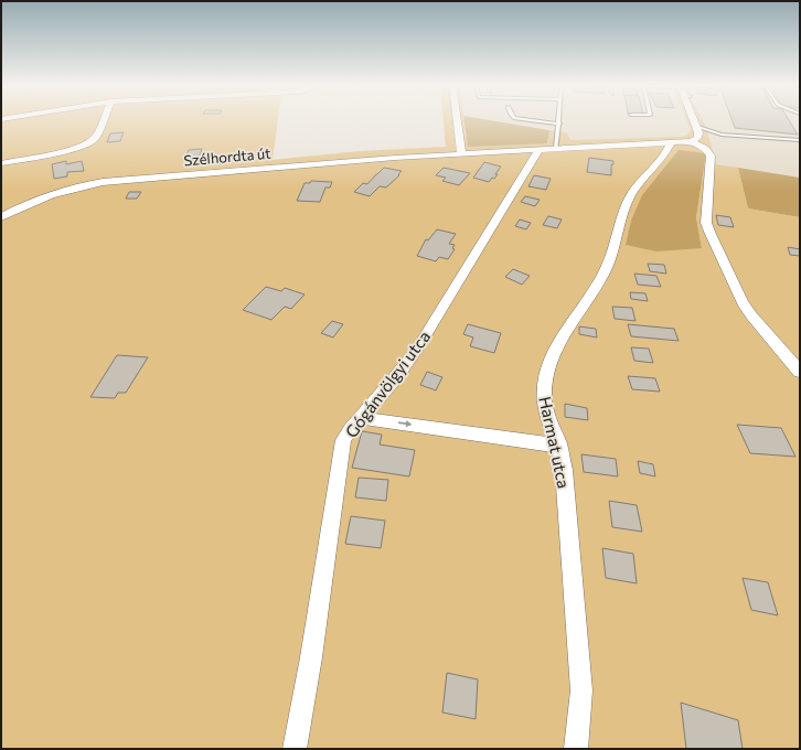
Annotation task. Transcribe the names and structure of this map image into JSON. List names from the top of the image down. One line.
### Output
{"streets":{"street":["Szélhordta út","Gógánvölgyi utca","Harmat utca"]},"crossings":[["Szélhordta út","Gógánvölgyi utca"],["Szélhordta út","Harmat utca"]]}
